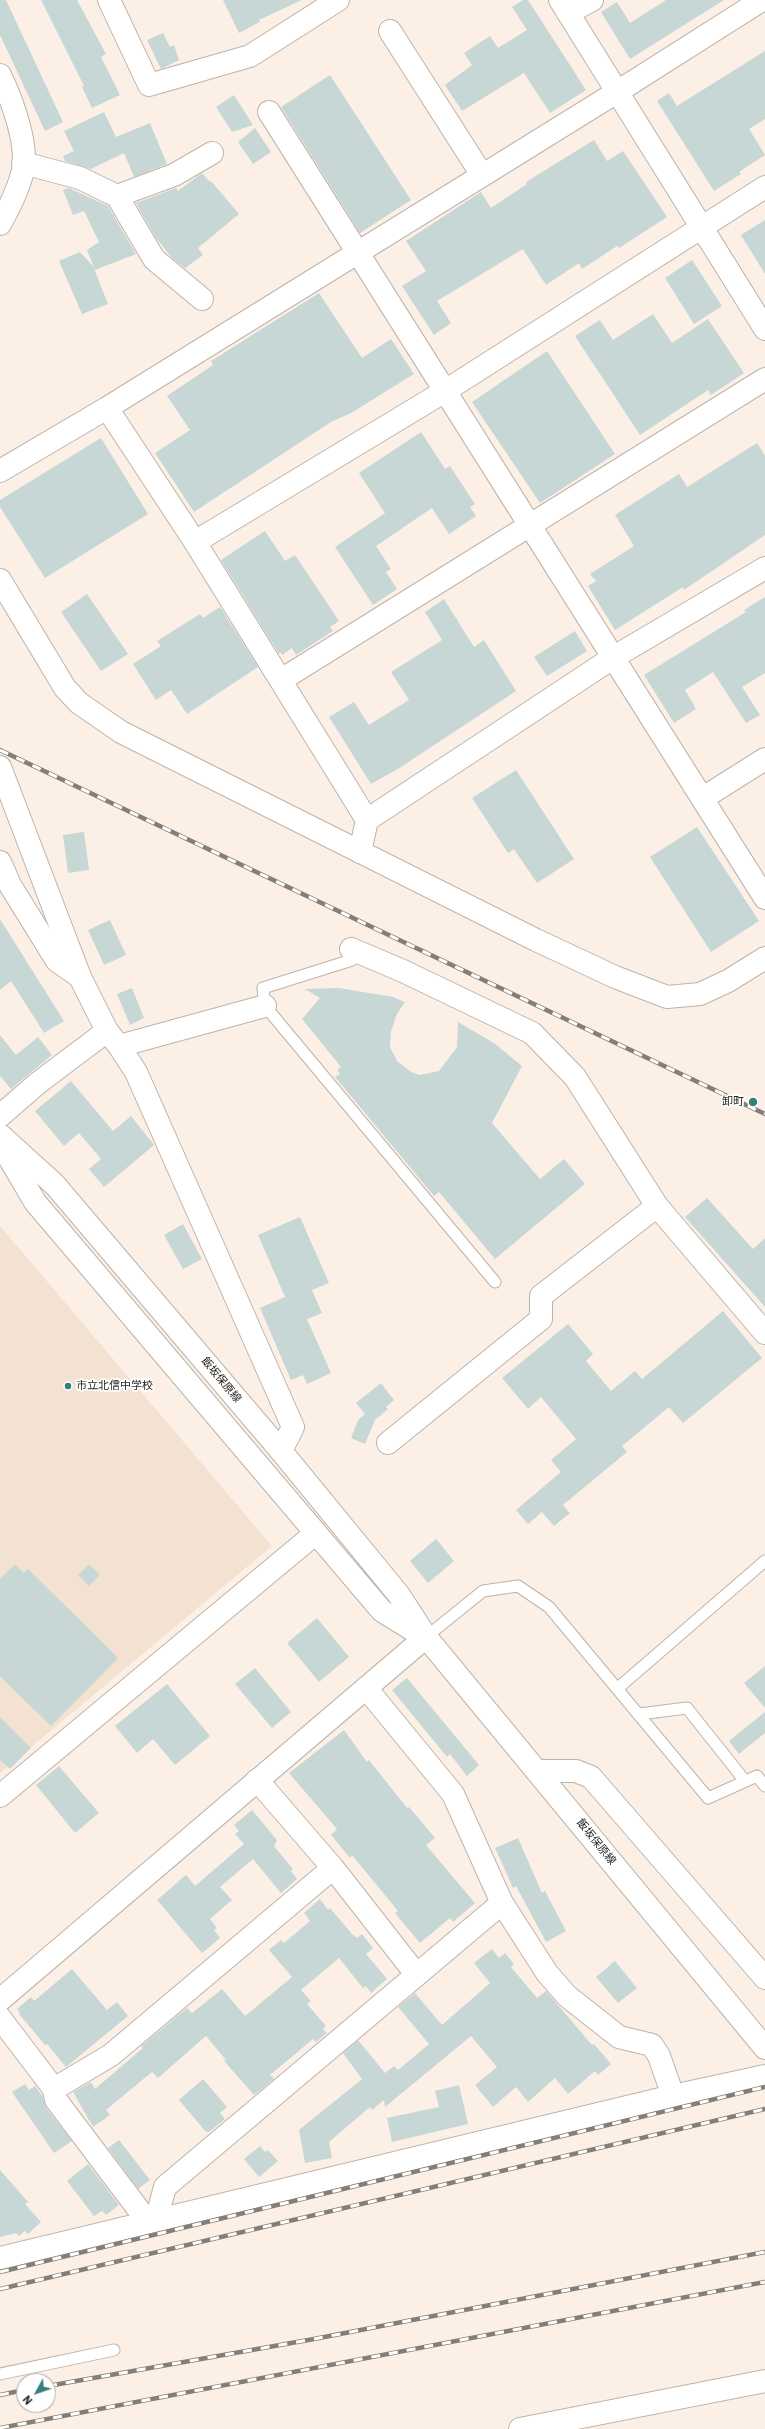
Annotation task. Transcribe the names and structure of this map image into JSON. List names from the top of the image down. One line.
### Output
{"streets":{"street":["飯坂保原線"]},"places":["卸町","市立北信中学校"],"north":"bottom left"}
